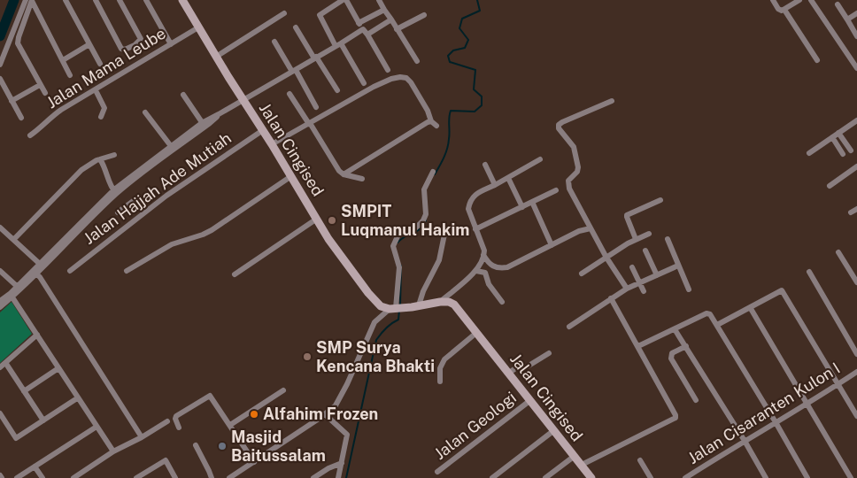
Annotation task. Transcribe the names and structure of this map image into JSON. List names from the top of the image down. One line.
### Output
{"streets":{"main road":["Jalan Cingised"],"street":["Jalan Mama Leube","Jalan Hajjah Ade Mutiah","Jalan Cisaranten Kulon I","Jalan Geologi"]},"crossings":[["Jalan Mama Leube","Jalan Cingised"],["Jalan Cingised","Jalan Hajjah Ade Mutiah"],["Jalan Cingised","Jalan Geologi"]],"places":["SMPIT Luqmanul Hakim","SMP Surya Kencana Bhakti","Alfahim Frozen","Masjid Baitussalam"]}
